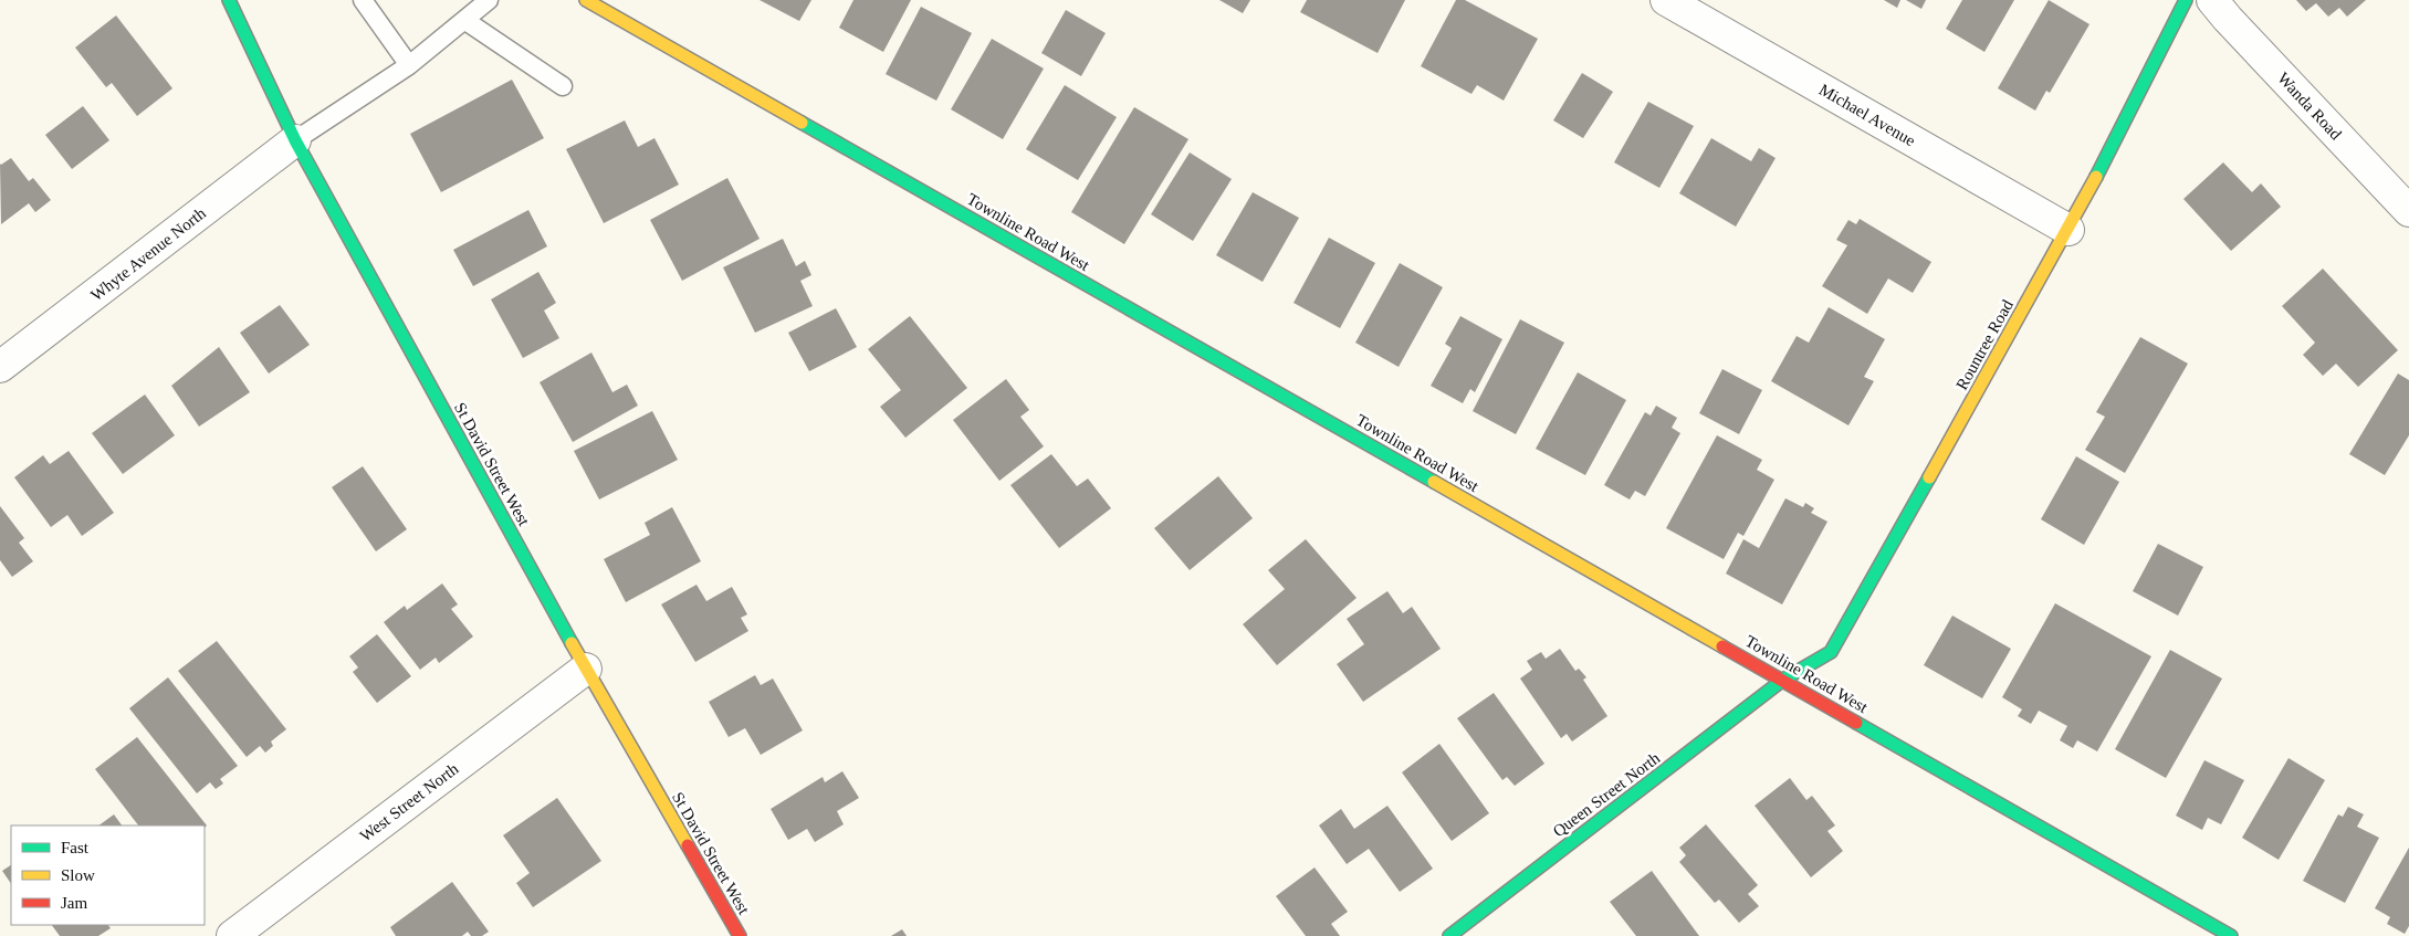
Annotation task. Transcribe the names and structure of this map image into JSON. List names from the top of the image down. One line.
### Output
{"streets":{"street":["Wanda Road","Michael Avenue","Townline Road West","Whyte Avenue North","Rountree Road","St David Street West","Queen Street North","West Street North"]},"crossings":[["Michael Avenue","Rountree Road"],["Townline Road West","Rountree Road"],["Townline Road West","Queen Street North"],["Whyte Avenue North","St David Street West"],["Rountree Road","Queen Street North"],["St David Street West","West Street North"]],"legend":["Fast","Slow","Jam"]}
